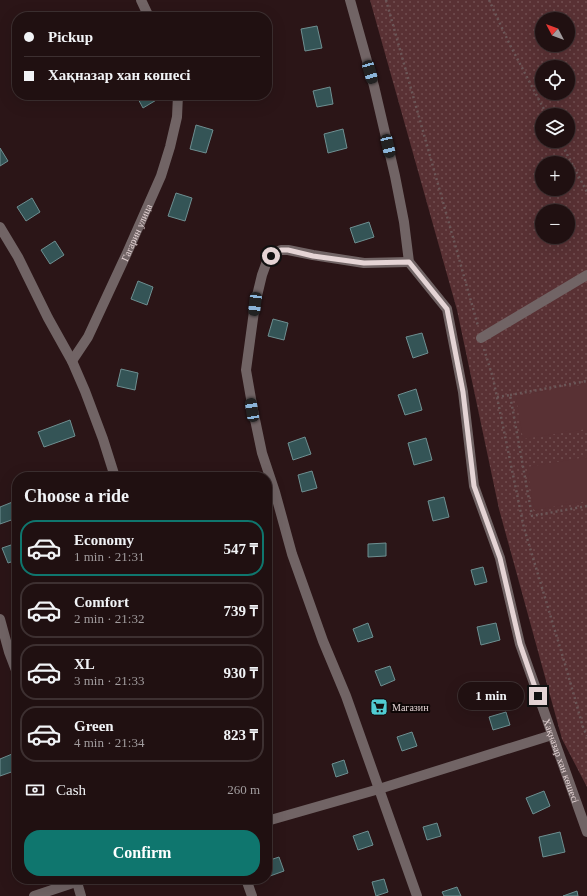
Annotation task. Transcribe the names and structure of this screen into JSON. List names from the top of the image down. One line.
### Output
{"streets":{"street":["Гагарин улица","Хақназар хан көшесі"]},"places":{"supermarket":["Магазин"]},"north":"top left","page":{"map_buttons":["+","−"],"banner":["Pickup","Хақназар хан көшесі"],"heading":"Choose a ride","list":[{"name":"Economy","note":"1 min · 21:31","value":"547 ₸"},{"name":"Comfort","note":"2 min · 21:32","value":"739 ₸"},{"name":"XL","note":"3 min · 21:33","value":"930 ₸"},{"name":"Green","note":"4 min · 21:34","value":"823 ₸"}],"bubble":"1 min","pay":["Cash","260 m"],"buttons":"Confirm"}}
